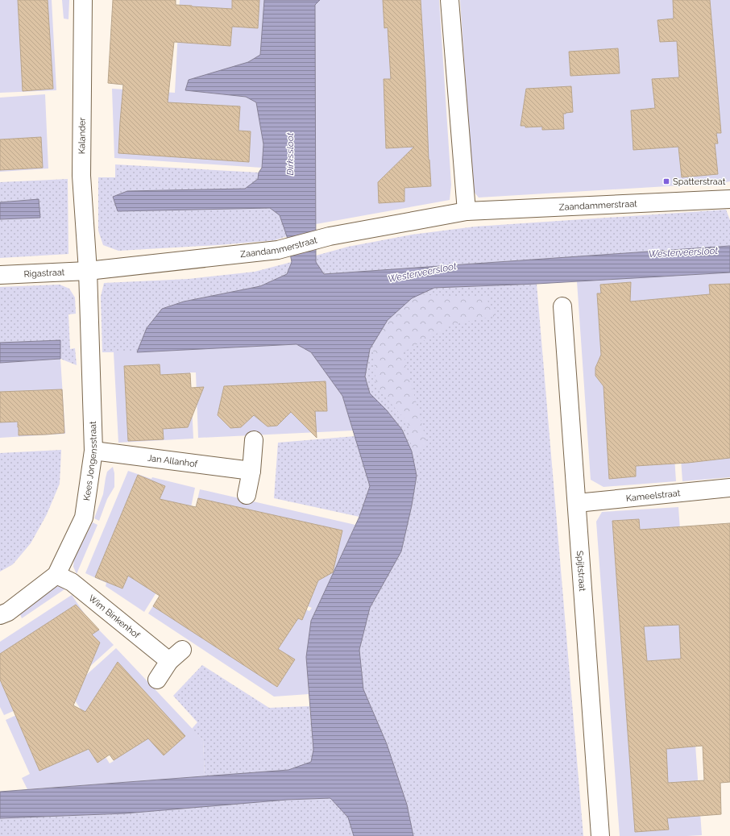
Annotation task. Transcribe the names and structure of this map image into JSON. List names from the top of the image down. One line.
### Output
{"streets":{"street":["Kalander","Zaandammerstraat","Rigastraat","Jan Allanhof","Kees Jongensstraat","Kameelstraat","Spijtstraat","Wim Binkenhof"]},"crossings":[["Kalander","Zaandammerstraat"],["Kalander","Rigastraat"],["Kalander","Kees Jongensstraat"],["Zaandammerstraat","Rigastraat"],["Zaandammerstraat","Kees Jongensstraat"],["Rigastraat","Kees Jongensstraat"],["Jan Allanhof","Kees Jongensstraat"],["Kees Jongensstraat","Wim Binkenhof"],["Kameelstraat","Spijtstraat"]],"water":["Dirkssloot","Westerveersloot"],"places":{"transit":["Spatterstraat"]}}
